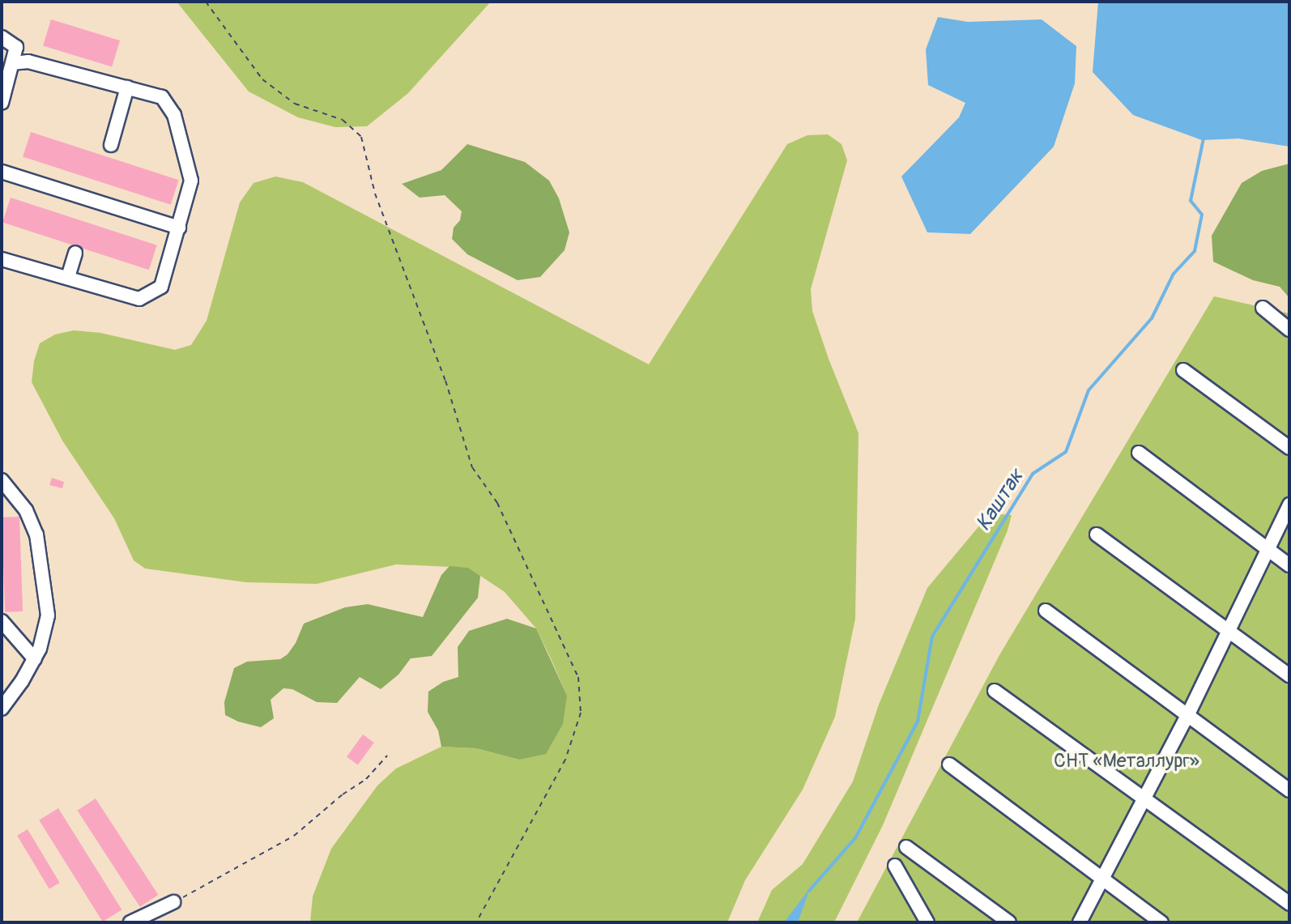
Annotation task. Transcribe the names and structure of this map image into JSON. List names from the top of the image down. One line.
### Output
{"water":["Каштак"],"parks":["СНТ «Металлург»"]}
